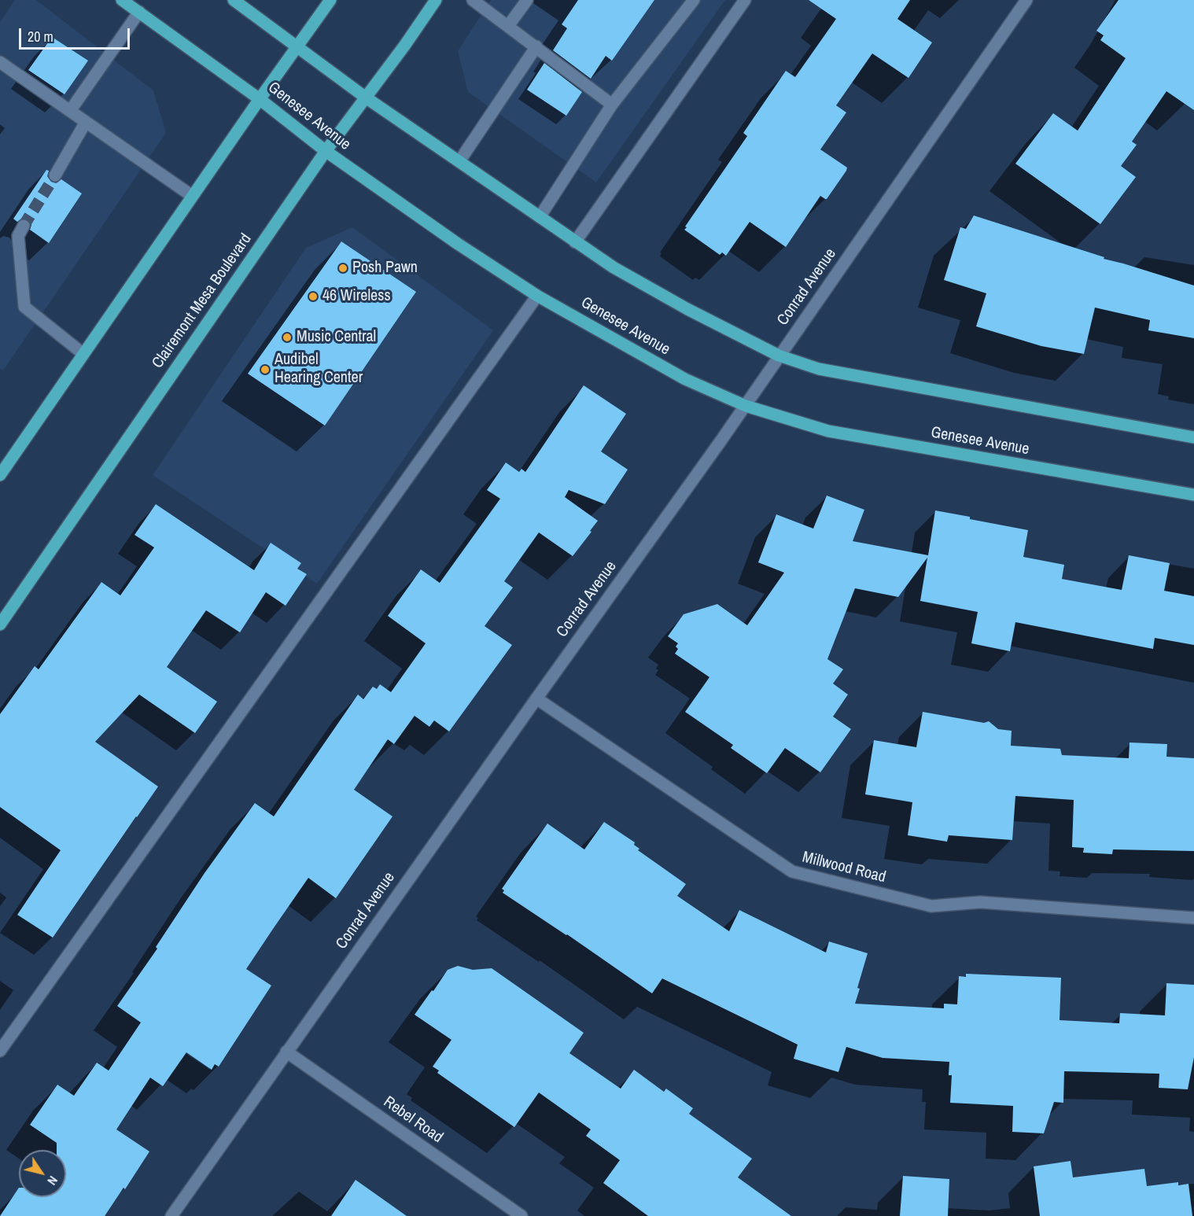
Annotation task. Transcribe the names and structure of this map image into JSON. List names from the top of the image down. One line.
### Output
{"streets":{"main road":["Genesee Avenue","Clairemont Mesa Boulevard"],"street":["Conrad Avenue","Millwood Road","Rebel Road"]},"crossings":[["Genesee Avenue","Conrad Avenue"],["Genesee Avenue","Clairemont Mesa Boulevard"],["Conrad Avenue","Millwood Road"],["Conrad Avenue","Rebel Road"]],"places":["Posh Pawn","46 Wireless","Music Central","Audibel Hearing Center"],"scale_bar":"20 m","north":"bottom right"}
